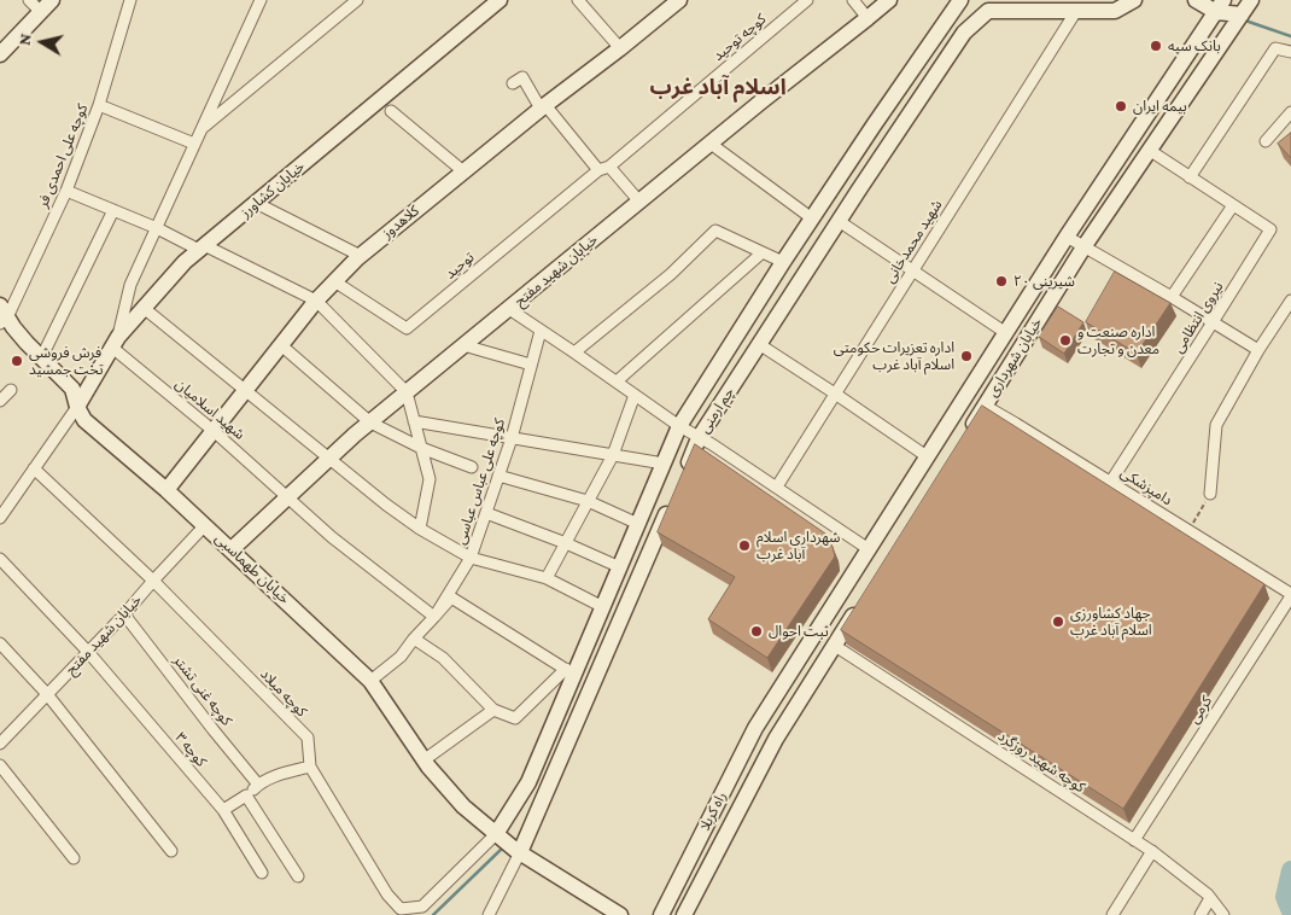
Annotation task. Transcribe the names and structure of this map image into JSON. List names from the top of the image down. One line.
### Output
{"streets":{"street":["کوچه توحید","کوچه علی احمدی فر","خیابان کشاورز","کلاهدوز","شهید محمدخانی","توحید","خیابان شهید مفتح","نیروی انتظامی","خیابان شهرداری","شهید اسلامیان","چم ارمنی","کوچه علی عباس عباسی","دامپزشکی","خیابان طهماسبی","کوچه غنی تشتر","کوچه میلاد","کرمی","کوچه ۳","کوچه شهید روزگرد","راه کربلا"]},"crossings":[["کوچه توحید","توحید"],["کوچه علی احمدی فر","خیابان طهماسبی"],["خیابان کشاورز","شهید اسلامیان"],["خیابان کشاورز","خیابان طهماسبی"],["کلاهدوز","توحید"],["کلاهدوز","شهید اسلامیان"],["کلاهدوز","خیابان طهماسبی"],["خیابان شهید مفتح","شهید اسلامیان"],["خیابان شهید مفتح","خیابان طهماسبی"],["خیابان شهید مفتح","کوچه غنی تشتر"],["خیابان شهید مفتح","کوچه میلاد"],["خیابان شهید مفتح","کوچه ۳"],["نیروی انتظامی","دامپزشکی"],["خیابان شهرداری","دامپزشکی"],["خیابان شهرداری","راه کربلا"],["شهید اسلامیان","کوچه علی عباس عباسی"],["چم ارمنی","خیابان طهماسبی"],["چم ارمنی","کوچه میلاد"],["کوچه علی عباس عباسی","خیابان طهماسبی"],["دامپزشکی","کرمی"],["خیابان طهماسبی","کوچه میلاد"],["کرمی","کوچه شهید روزگرد"]],"districts":["اسلام آباد غرب"],"places":["بانک سپه","بیمه ایران","شیرینی ۲۰","اداره صنعت و معدن و تجارت","اداره تعزیرات حکومتی اسلام آباد غرب","فرش فروشی تخت جمشید","شهرداری اسلام آباد غرب","جهاد کشاورزی اسلام آباد غرب","ثبت احوال"],"north":"left"}
